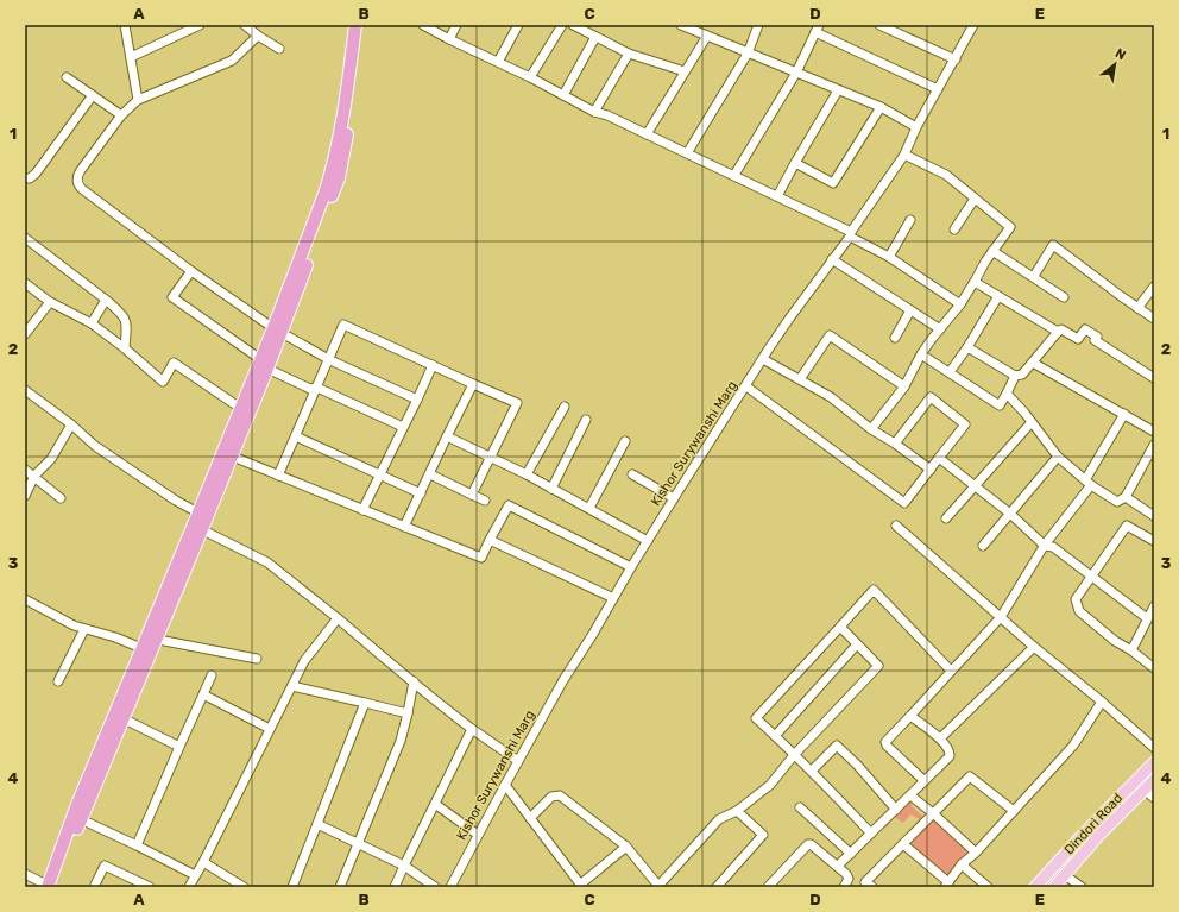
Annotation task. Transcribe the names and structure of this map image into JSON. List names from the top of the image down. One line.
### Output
{"streets":{"main road":["Dindori Road"],"street":["Kishor Surywanshi Marg"]},"north":"top right","grid":{"columns":["A","B","C","D","E"],"rows":["1","2","3","4"]}}
